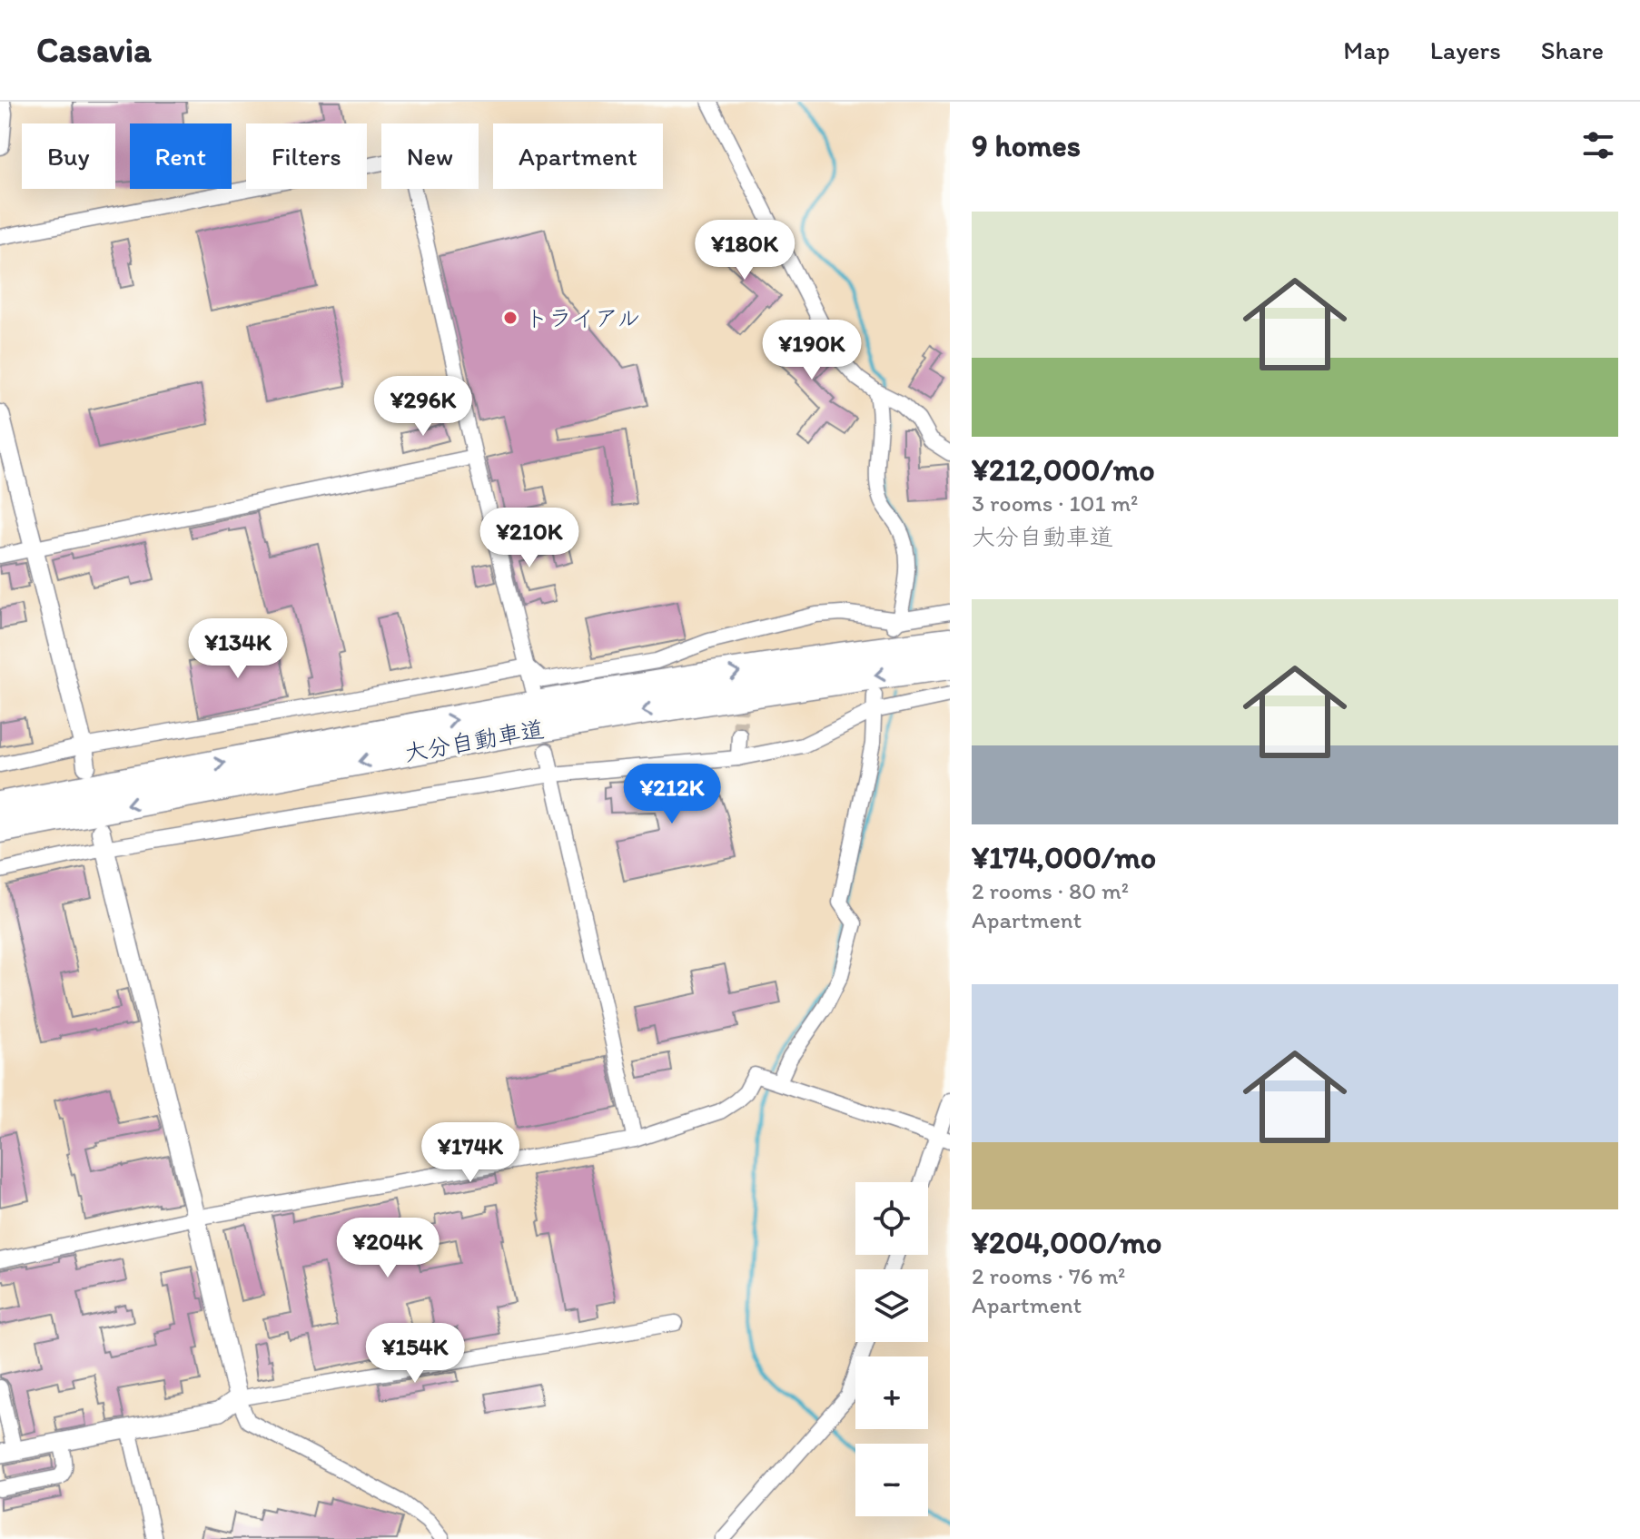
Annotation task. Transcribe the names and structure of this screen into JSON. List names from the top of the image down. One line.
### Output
{"streets":{"highway":["大分自動車道"]},"places":["トライアル"],"page":{"header":"Casavia","nav":["Map","Layers","Share"],"heading":"9 homes","chip":["Buy","Rent","Filters","New","Apartment"],"list":[{"name":"¥212,000/mo","note":"3 rooms · 101 m² · 大分自動車道"},{"name":"¥174,000/mo","note":"2 rooms · 80 m² · Apartment"},{"name":"¥204,000/mo","note":"2 rooms · 76 m² · Apartment"}],"price":["¥180K","¥190K","¥296K","¥210K","¥134K","¥212K","¥174K","¥204K","¥154K"],"map_buttons":["+","−"]}}
